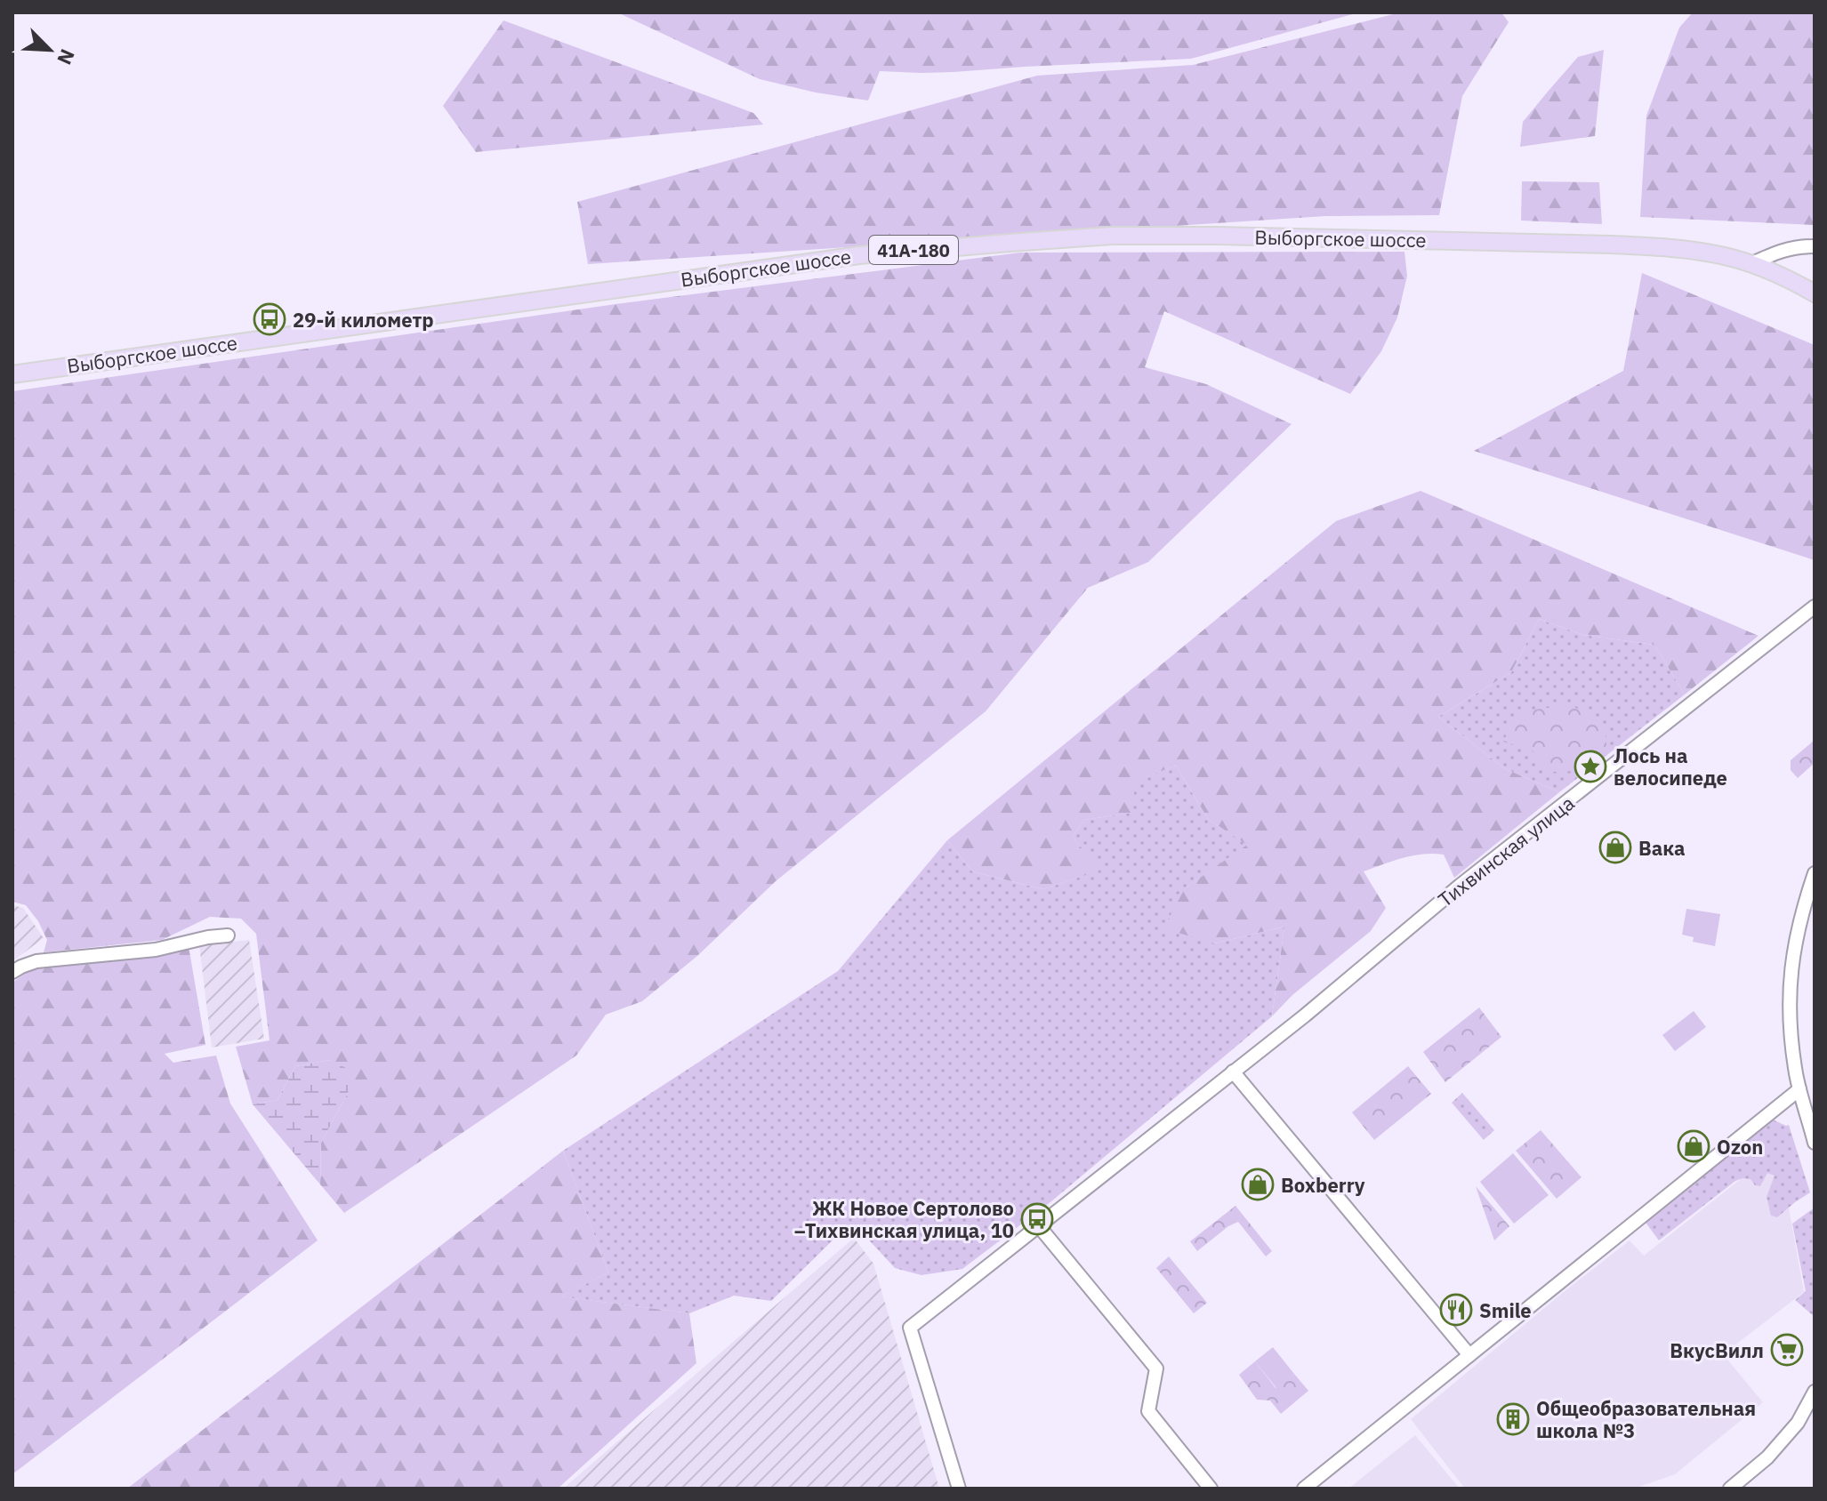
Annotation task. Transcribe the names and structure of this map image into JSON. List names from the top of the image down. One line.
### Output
{"streets":{"main road":["Выборгское шоссе","41А-180"],"street":["Тихвинская улица"]},"places":{"bus stop":["29-й километр","ЖК Новое Сертолово –Тихвинская улица, 10"],"place":["Лось на велосипеде"],"shop":["Вака","Ozon","Boxberry"],"restaurant":["Smile"],"supermarket":["ВкусВилл"],"building":["Общеобразовательная школа №3"]},"north":"bottom right"}
